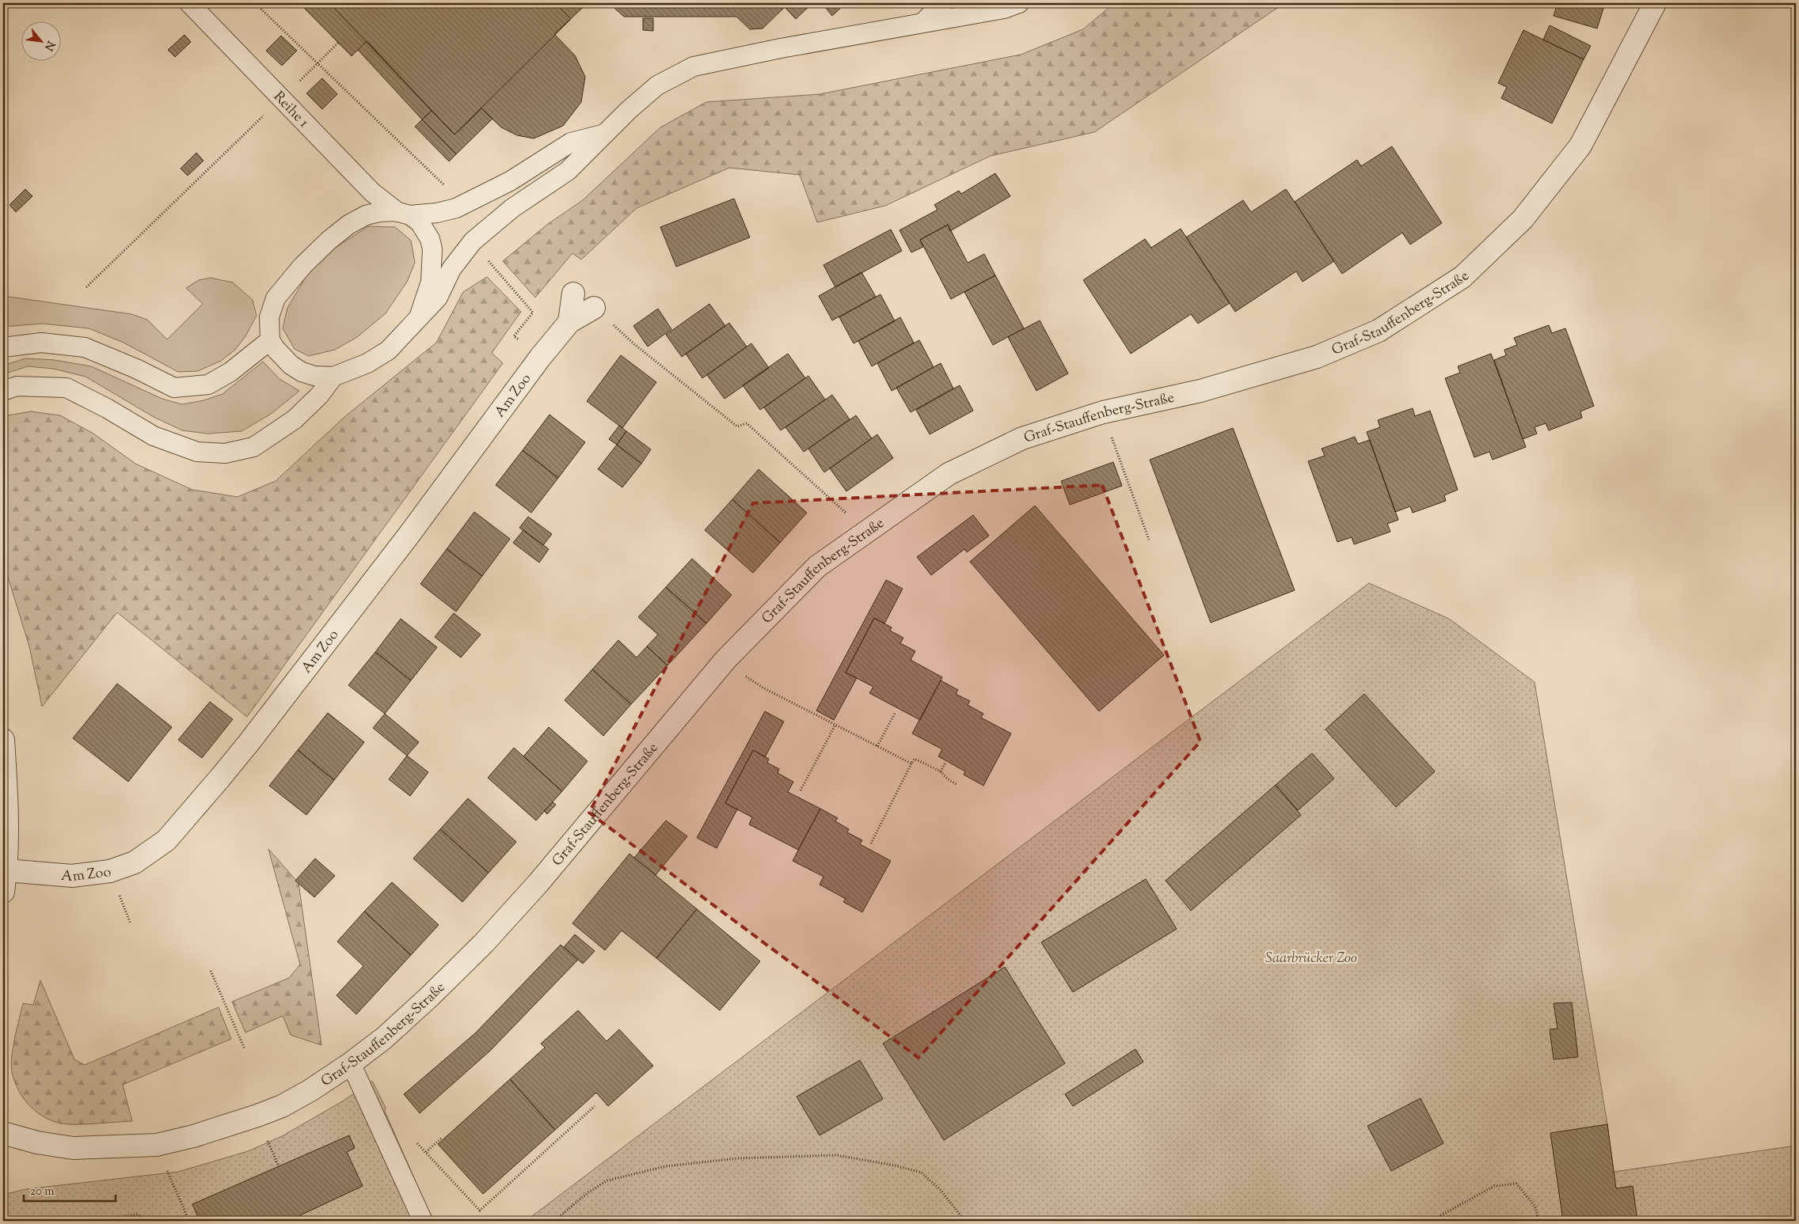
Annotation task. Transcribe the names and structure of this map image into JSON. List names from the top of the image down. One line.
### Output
{"streets":{"street":["Graf-Stauffenberg-Straße","Am Zoo"],"lane":["Reihe 1"]},"parks":["Saarbrücker Zoo"],"scale_bar":"20 m","north":"bottom right"}
